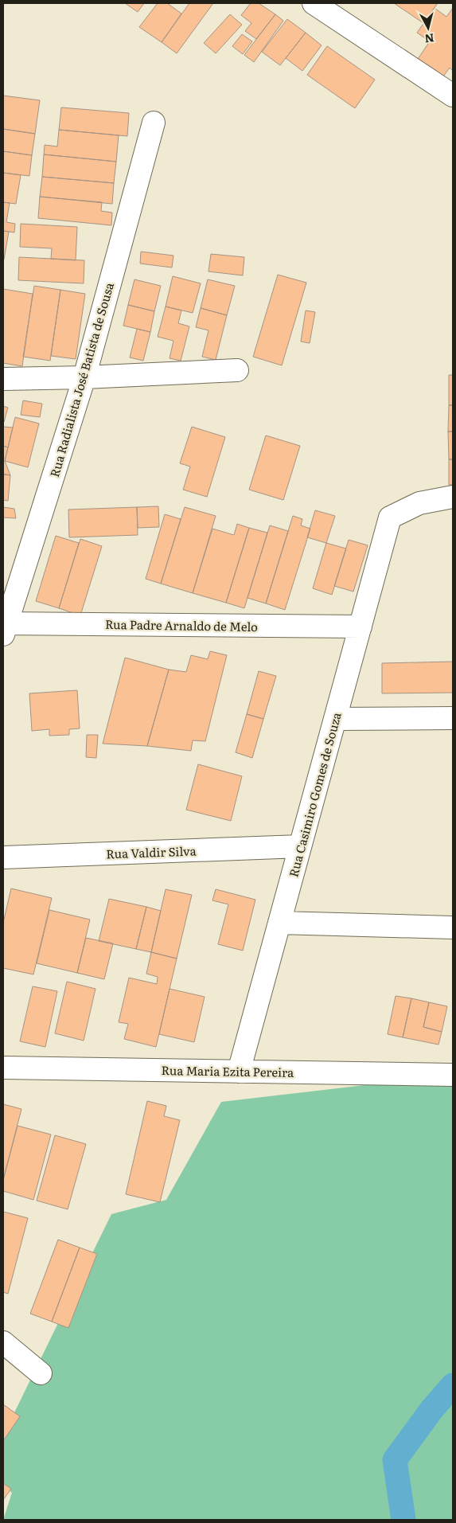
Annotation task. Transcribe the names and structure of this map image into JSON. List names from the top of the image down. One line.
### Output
{"streets":{"street":["Rua Radialista José Batista de Sousa","Rua Padre Arnaldo de Melo","Rua Casimiro Gomes de Souza","Rua Valdir Silva","Rua Maria Ezita Pereira"]},"crossings":[["Rua Radialista José Batista de Sousa","Rua Padre Arnaldo de Melo"],["Rua Padre Arnaldo de Melo","Rua Casimiro Gomes de Souza"],["Rua Casimiro Gomes de Souza","Rua Valdir Silva"],["Rua Casimiro Gomes de Souza","Rua Maria Ezita Pereira"]],"north":"bottom"}
